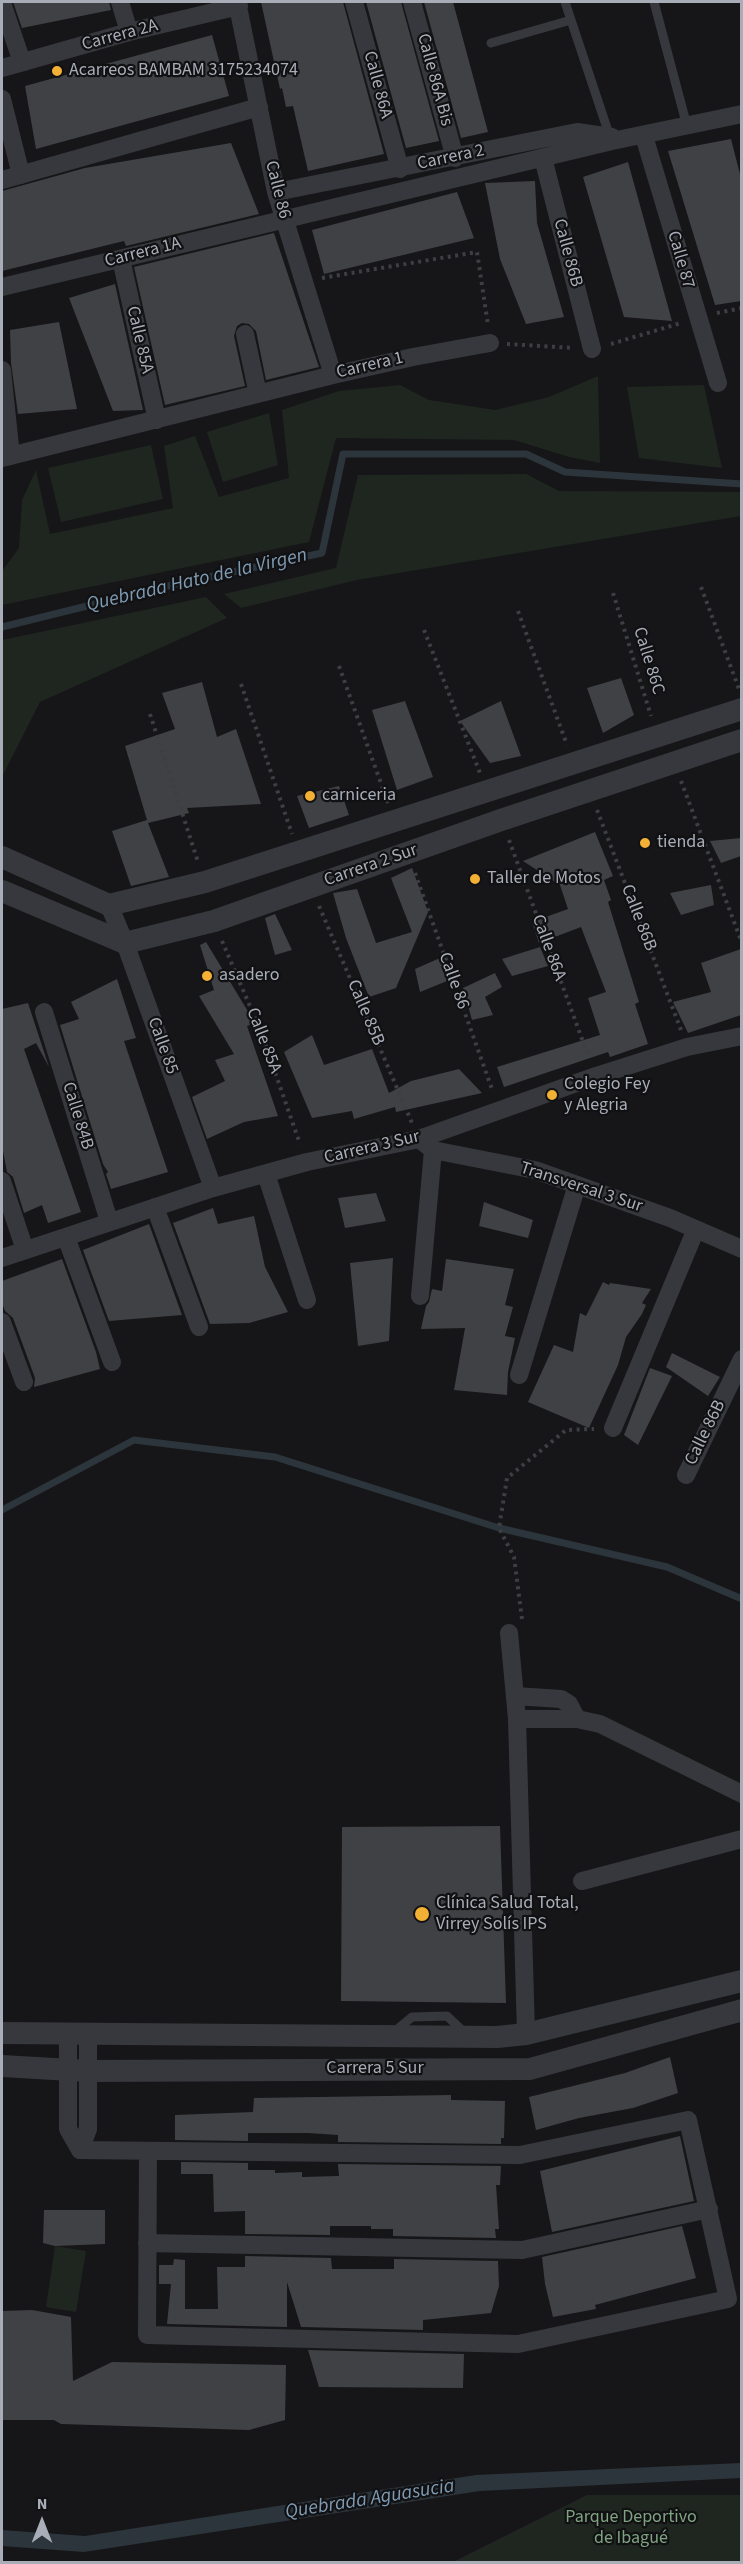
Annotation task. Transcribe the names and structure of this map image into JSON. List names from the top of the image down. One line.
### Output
{"streets":{"street":["Carrera 2A","Calle 86A Bis","Calle 86A","Carrera 2","Calle 86","Carrera 1A","Calle 86B","Calle 87","Calle 85A","Carrera 1","Carrera 2 Sur","Calle 85","Calle 84B","Carrera 3 Sur","Transversal 3 Sur","Carrera 5 Sur"],"path":["Calle 86C","Calle 85B"]},"crossings":[["Carrera 2A","Calle 86"],["Calle 86A Bis","Carrera 2"],["Calle 86A","Carrera 2"],["Calle 86A","Carrera 2 Sur"],["Calle 86A","Carrera 3 Sur"],["Carrera 2","Calle 86"],["Carrera 2","Carrera 1A"],["Carrera 2","Calle 86B"],["Carrera 2","Calle 87"],["Calle 86","Carrera 1A"],["Calle 86","Carrera 1"],["Calle 86","Carrera 2 Sur"],["Calle 86","Carrera 3 Sur"],["Carrera 1A","Calle 85A"],["Calle 86B","Carrera 2 Sur"],["Calle 86B","Carrera 3 Sur"],["Calle 85A","Carrera 1"],["Calle 85A","Carrera 2 Sur"],["Calle 85A","Carrera 3 Sur"],["Calle 86C","Carrera 2 Sur"],["Carrera 2 Sur","Calle 85B"],["Carrera 2 Sur","Calle 85"],["Calle 85B","Carrera 3 Sur"],["Calle 85B","Transversal 3 Sur"],["Calle 85","Carrera 3 Sur"],["Calle 84B","Carrera 3 Sur"],["Carrera 3 Sur","Transversal 3 Sur"]],"water":["Quebrada Hato de la Virgen","Quebrada Aguasucia"],"parks":["Parque Deportivo de Ibagué"],"places":["Acarreos BAMBAM 3175234074","carniceria","tienda","Taller de Motos","asadero","Colegio Fey y Alegria","Clínica Salud Total, Virrey Solís IPS"],"north":"top"}
